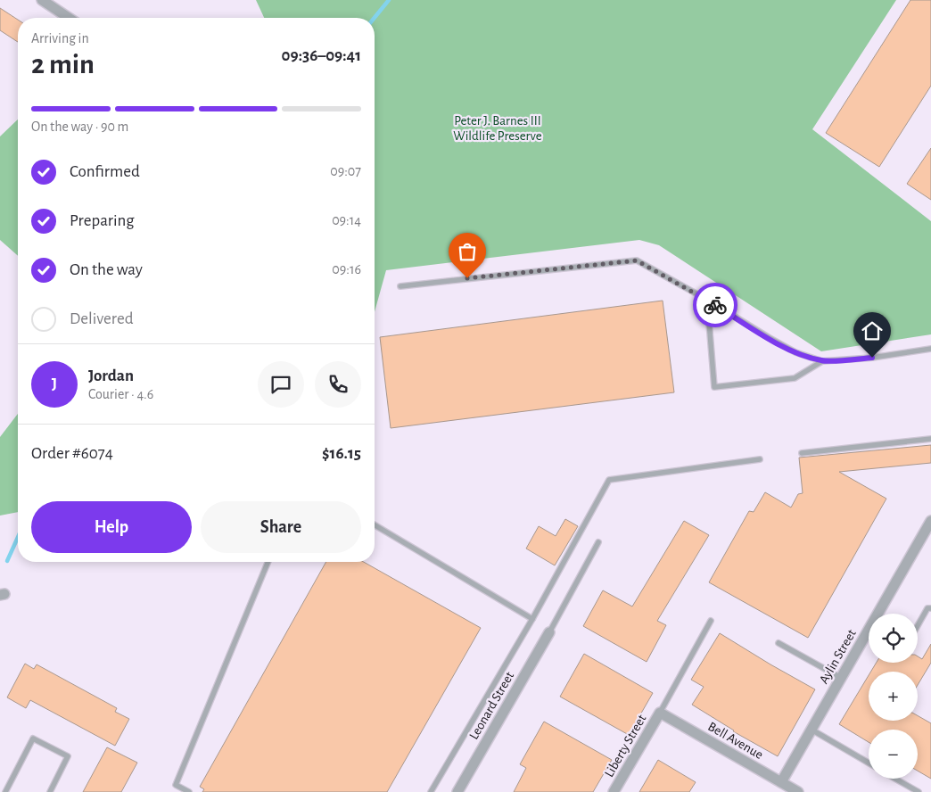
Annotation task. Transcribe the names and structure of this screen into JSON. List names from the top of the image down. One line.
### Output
{"streets":{"street":["Aylin Street","Leonard Street","Bell Avenue","Liberty Street"]},"crossings":[["Aylin Street","Bell Avenue"],["Bell Avenue","Liberty Street"]],"parks":["Peter J. Barnes III Wildlife Preserve"],"page":{"heading":["2 min","Arriving in","09:36–09:41"],"panel":["Jordan","Courier · 4.6","Order #6074","$16.15"],"bar":"On the way · 90 m","list":[["Confirmed","09:07"],["Preparing","09:14"],["On the way","09:16"],"Delivered"],"round":"J","buttons":["Help","Share"],"map_buttons":["+","−"]}}
